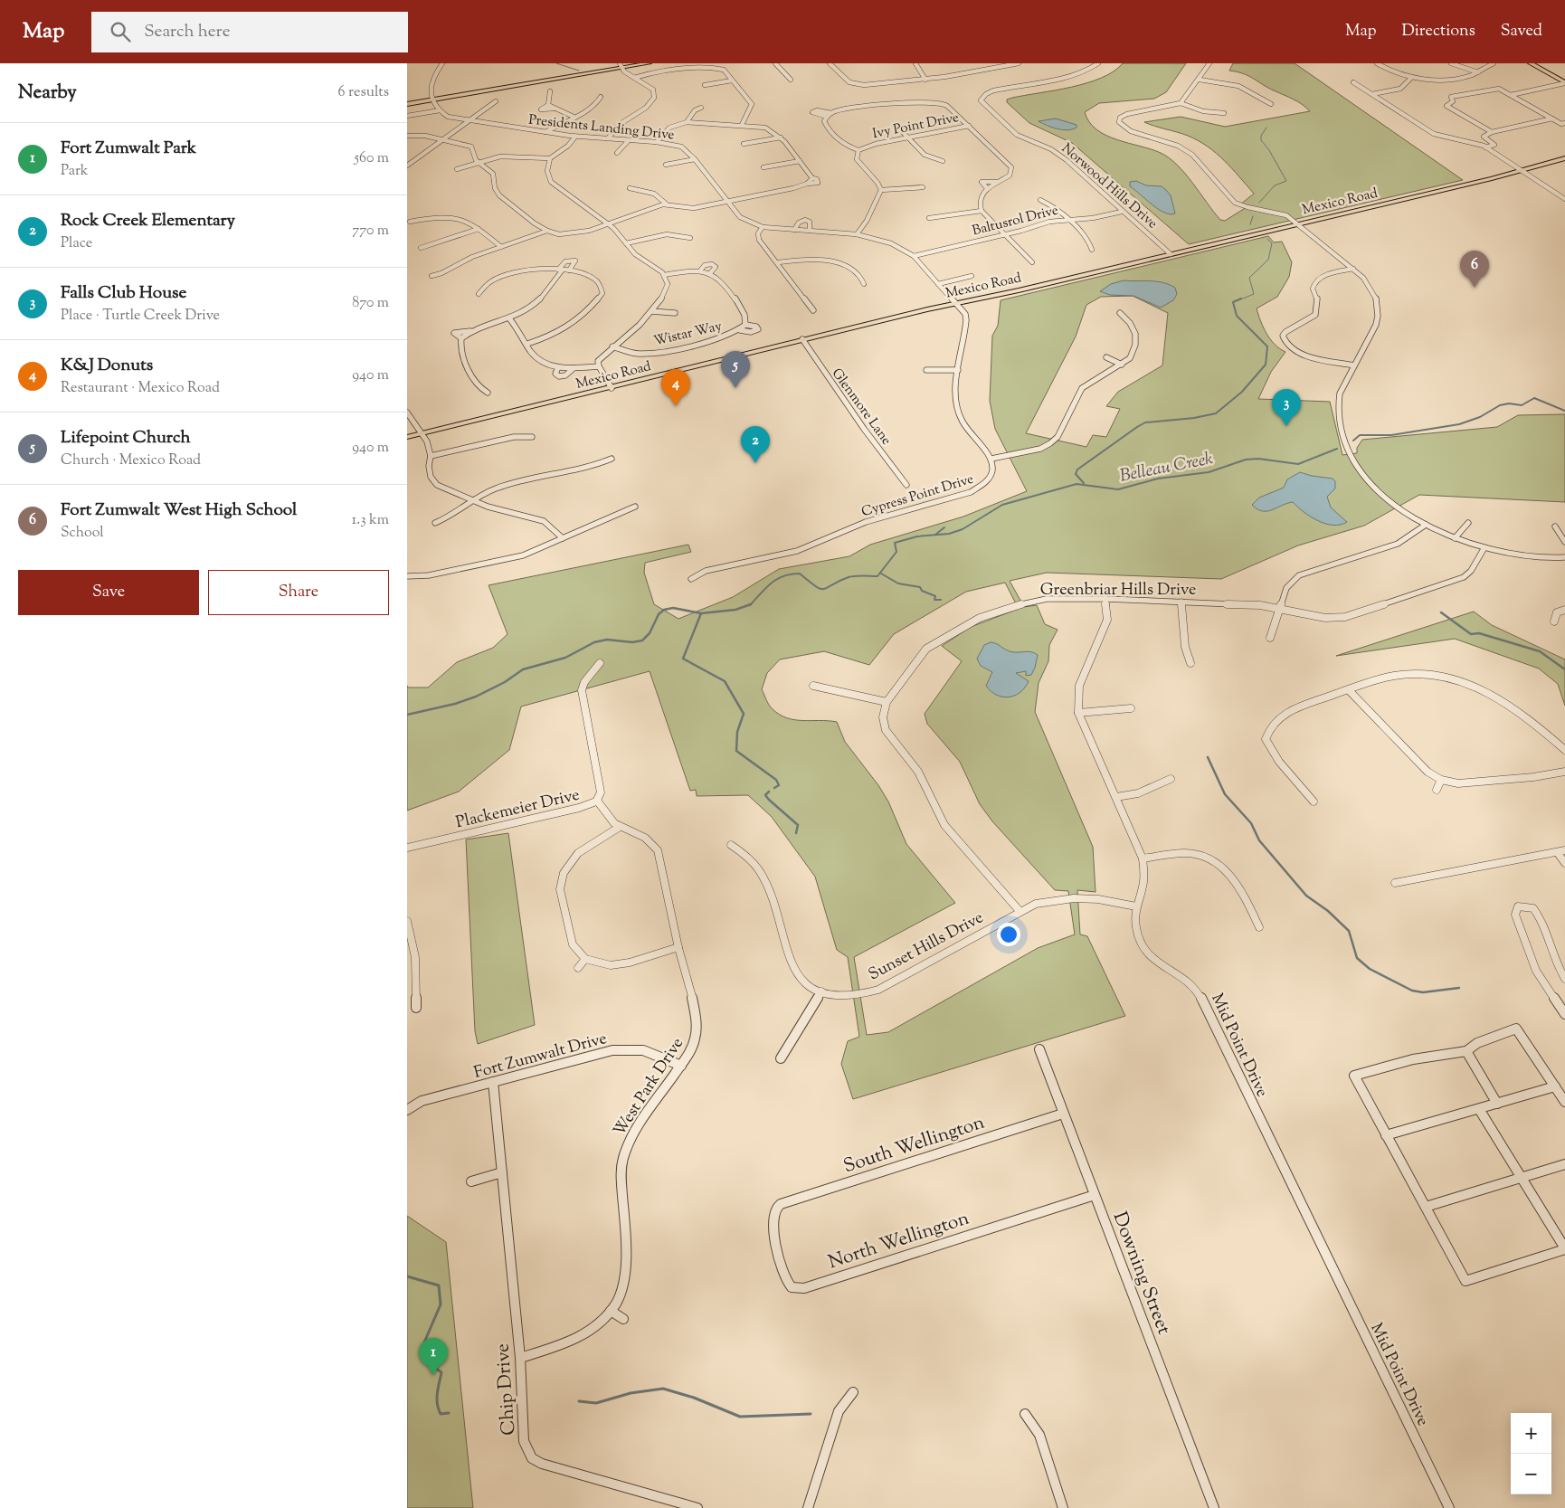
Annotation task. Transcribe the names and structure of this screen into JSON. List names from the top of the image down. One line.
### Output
{"streets":{"main road":["Mexico Road"],"street":["Ivy Point Drive","Presidents Landing Drive","Norwood Hills Drive","Baltusrol Drive","Wistar Way","Glenmore Lane","Cypress Point Drive","Greenbriar Hills Drive","Plackemeier Drive","Sunset Hills Drive","Mid Point Drive","Fort Zumwalt Drive","West Park Drive","South Wellington","North Wellington","Downing Street","Chip Drive"]},"crossings":[["Presidents Landing Drive","Mexico Road"],["Presidents Landing Drive","Baltusrol Drive"],["Presidents Landing Drive","Cypress Point Drive"],["Norwood Hills Drive","Mexico Road"],["Norwood Hills Drive","Baltusrol Drive"],["Mexico Road","Glenmore Lane"],["Mexico Road","Cypress Point Drive"],["Greenbriar Hills Drive","Mid Point Drive"],["Plackemeier Drive","West Park Drive"],["Sunset Hills Drive","Mid Point Drive"],["Fort Zumwalt Drive","West Park Drive"],["Fort Zumwalt Drive","Chip Drive"],["West Park Drive","Chip Drive"],["South Wellington","North Wellington"],["South Wellington","Downing Street"],["North Wellington","Downing Street"]],"water":["Belleau Creek"],"page":{"header":"Map","search":"Search here","nav":["Map","Directions","Saved"],"heading":["Nearby","6 results"],"list":[{"mark":"1","name":"Fort Zumwalt Park","note":"Park","value":"560 m"},{"mark":"2","name":"Rock Creek Elementary","note":"Place","value":"770 m"},{"mark":"3","name":"Falls Club House","note":"Place · Turtle Creek Drive","value":"870 m"},{"mark":"4","name":"K&J Donuts","note":"Restaurant · Mexico Road","value":"940 m"},{"mark":"5","name":"Lifepoint Church","note":"Church · Mexico Road","value":"940 m"},{"mark":"6","name":"Fort Zumwalt West High School","note":"School","value":"1.3 km"}],"pins":["6","5","4","3","2","1"],"buttons":["Save","Share"],"map_buttons":["+","−"]}}
